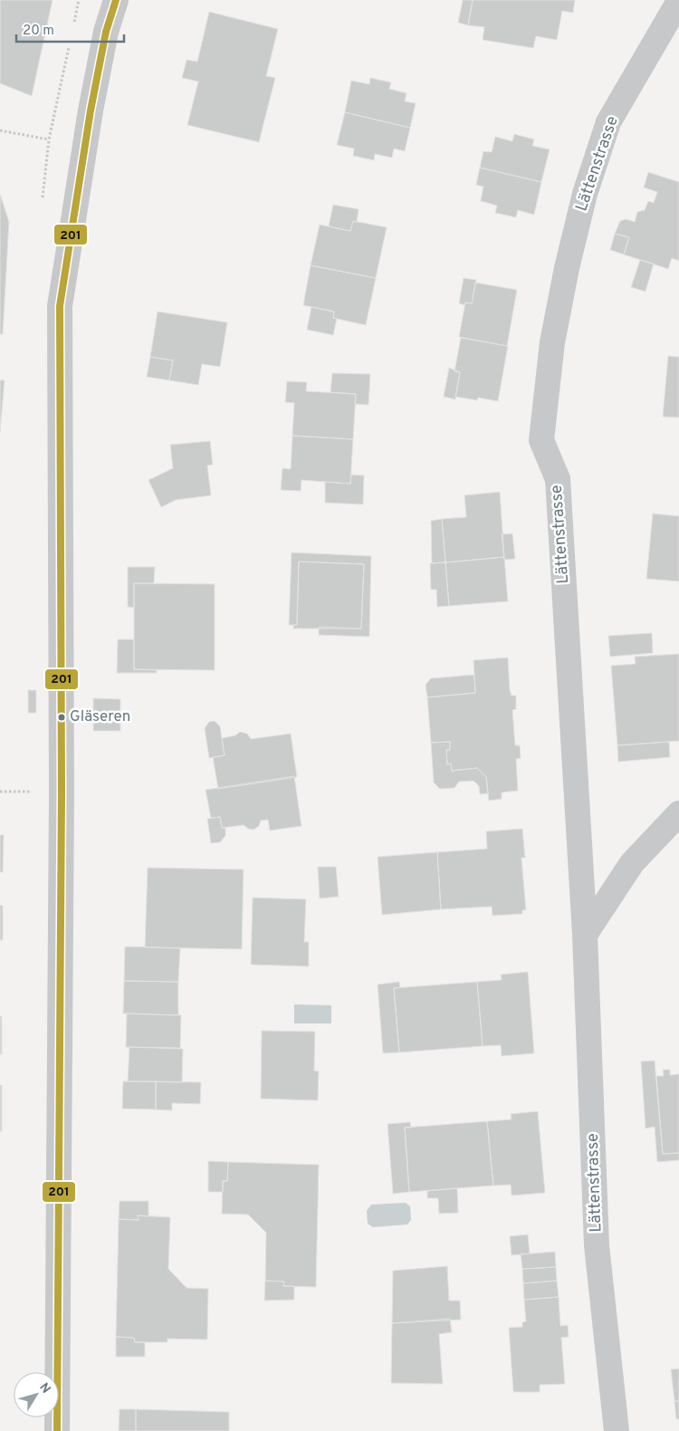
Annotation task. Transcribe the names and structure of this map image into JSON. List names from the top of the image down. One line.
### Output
{"streets":{"street":["Lättenstrasse"]},"places":["Gläseren"],"lines":["transit line 201"],"scale_bar":"20 m","north":"top right"}
